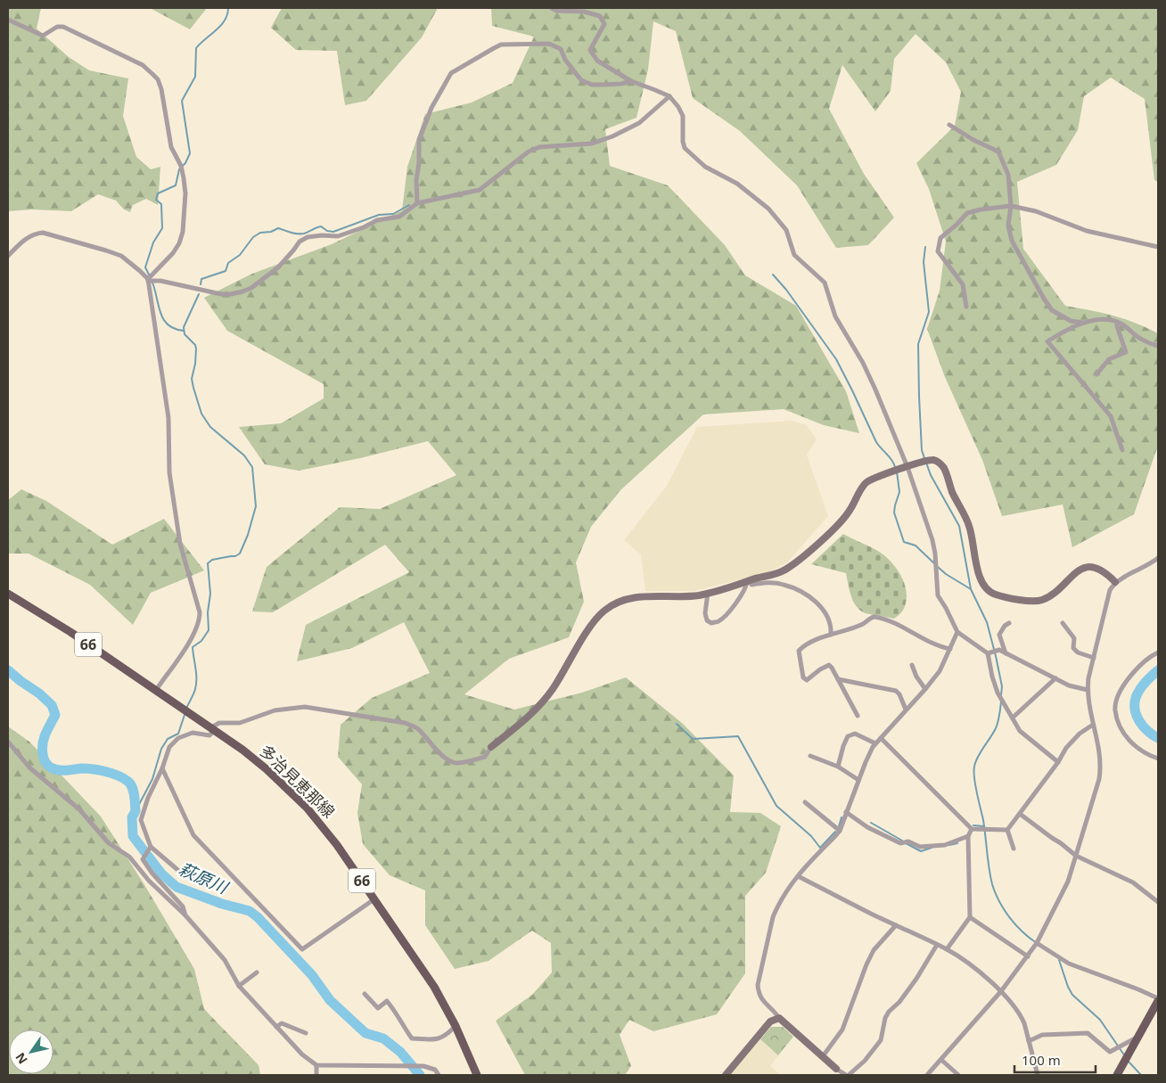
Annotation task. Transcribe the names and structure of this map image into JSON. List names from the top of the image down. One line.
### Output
{"streets":{"main road":["66","多治見恵那線"]},"water":["萩原川"],"scale_bar":"100 m","north":"bottom left"}
